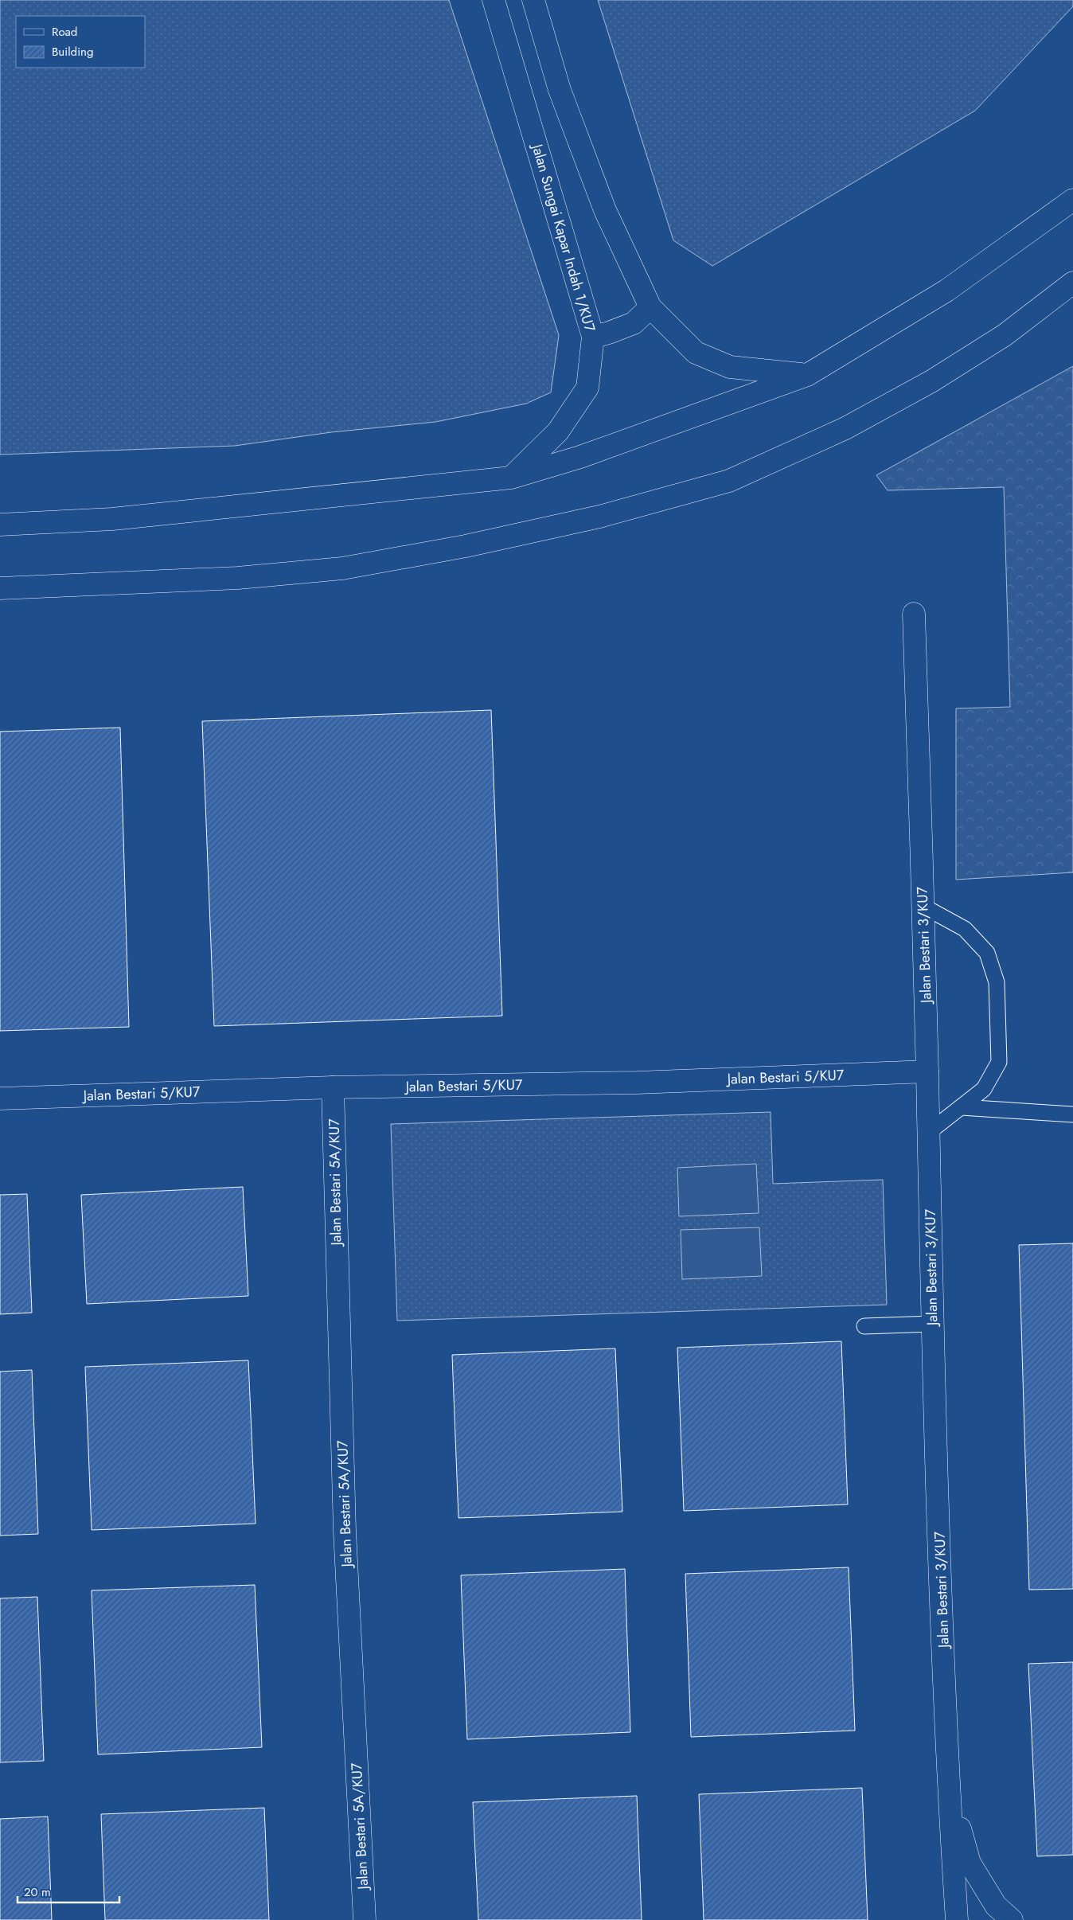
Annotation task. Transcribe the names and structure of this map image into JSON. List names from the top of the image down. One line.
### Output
{"streets":{"street":["Jalan Sungai Kapar Indah 1/KU7","Jalan Bestari 3/KU7","Jalan Bestari 5/KU7","Jalan Bestari 5A/KU7"]},"crossings":[["Jalan Bestari 3/KU7","Jalan Bestari 5/KU7"],["Jalan Bestari 5/KU7","Jalan Bestari 5A/KU7"]],"legend":["Road","Building"],"scale_bar":"20 m"}
